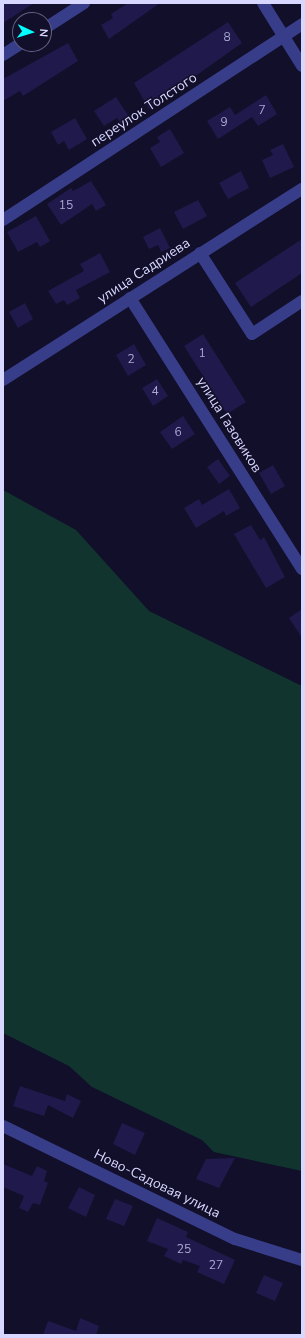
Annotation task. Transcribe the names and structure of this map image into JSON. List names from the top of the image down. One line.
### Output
{"streets":{"street":["переулок Толстого","улица Садриева","улица Газовиков","Ново-Садовая улица"]},"crossings":[["улица Садриева","улица Газовиков"]],"house_numbers":["8","7","9","15","1","2","4","6","25","27"],"north":"right"}
